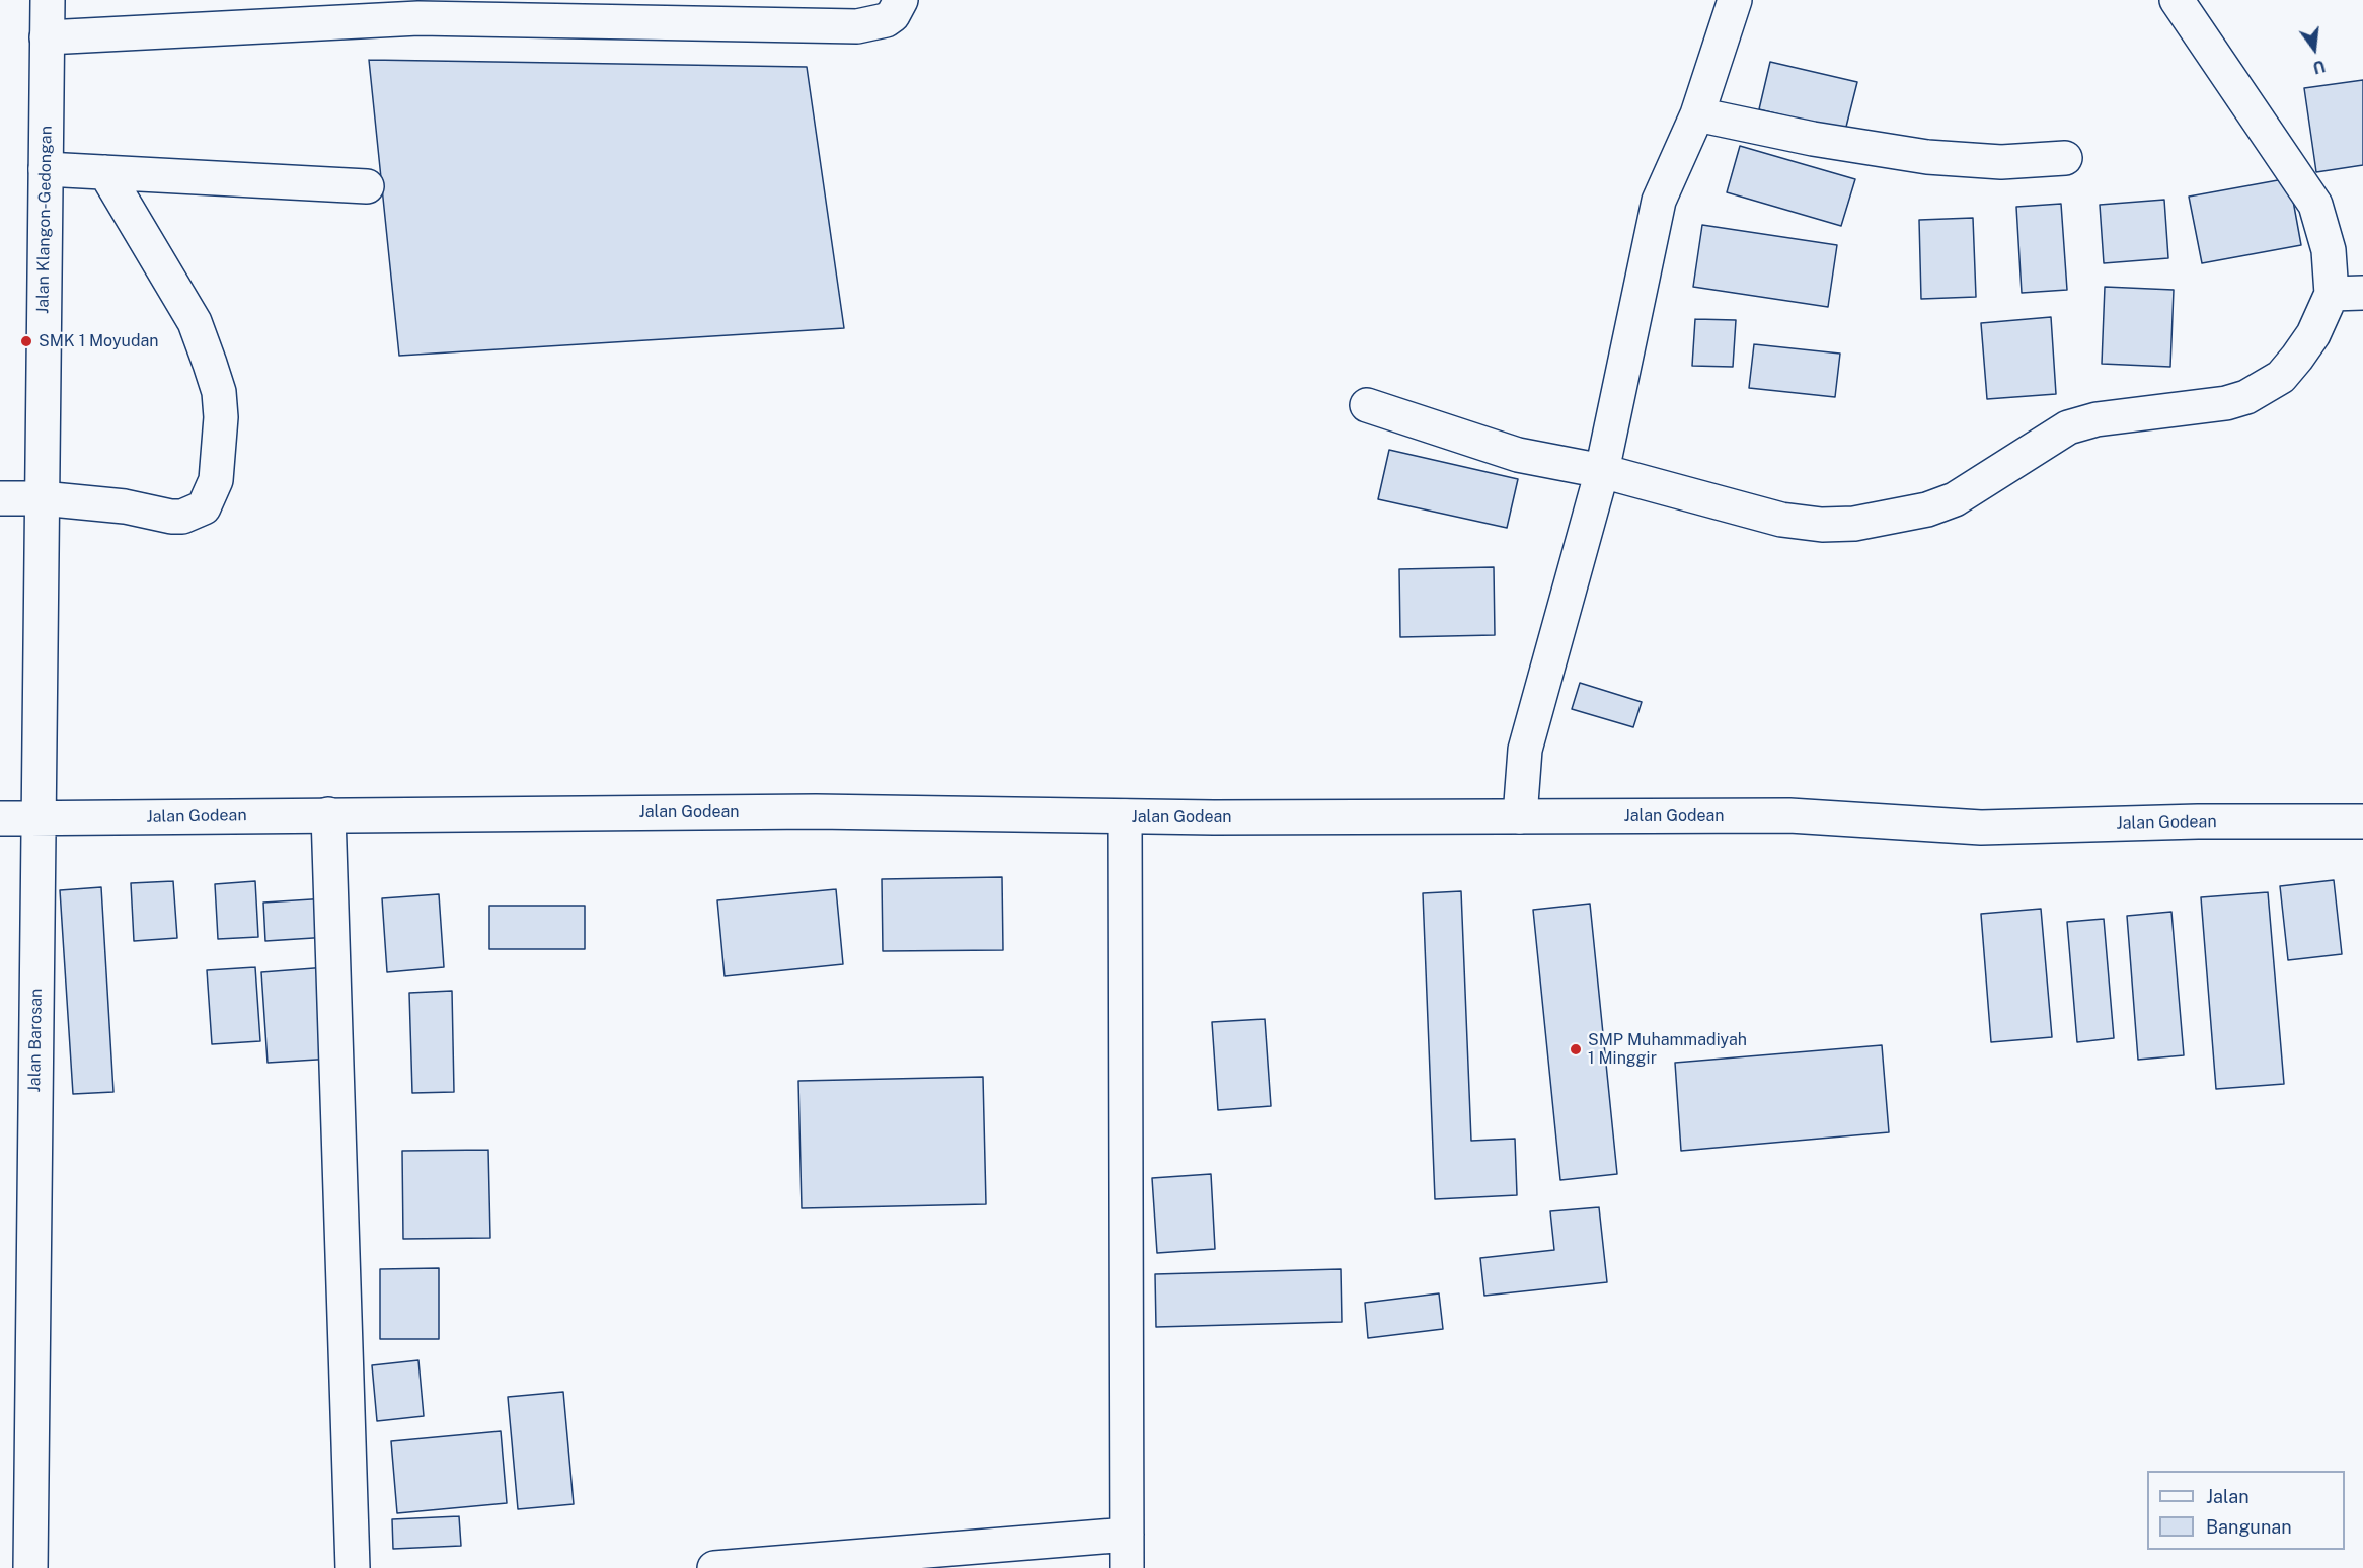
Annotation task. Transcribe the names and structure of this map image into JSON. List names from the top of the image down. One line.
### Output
{"streets":{"street":["Jalan Klangon-Gedongan","Jalan Godean","Jalan Barosan"]},"crossings":[["Jalan Klangon-Gedongan","Jalan Barosan"],["Jalan Godean","Jalan Barosan"]],"places":["SMK 1 Moyudan","SMP Muhammadiyah 1 Minggir"],"legend":["Jalan","Bangunan"],"north":"bottom"}
